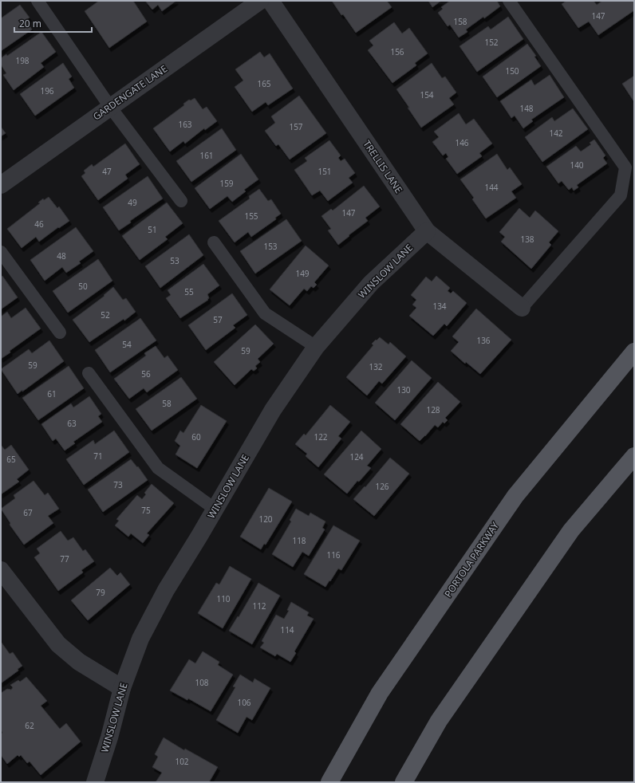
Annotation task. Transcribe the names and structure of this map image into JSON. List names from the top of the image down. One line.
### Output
{"streets":{"main road":["PORTOLA PARKWAY"],"street":["GARDENGATE LANE","TRELLIS LANE","WINSLOW LANE"]},"crossings":[["TRELLIS LANE","WINSLOW LANE"]],"house_numbers":["147","158","152","156","198","150","165","196","154","148","163","157","142","146","161","140","47","151","159","144","49","147","155","46","51","138","153","48","53","149","50","55","134","52","57","136","54","59","59","132","56","130","61","58","128","63","60","122","71","124","65","73","126","75","67","120","118","116","77","79","110","112","114","108","106","62","102"],"scale_bar":"20 m"}
